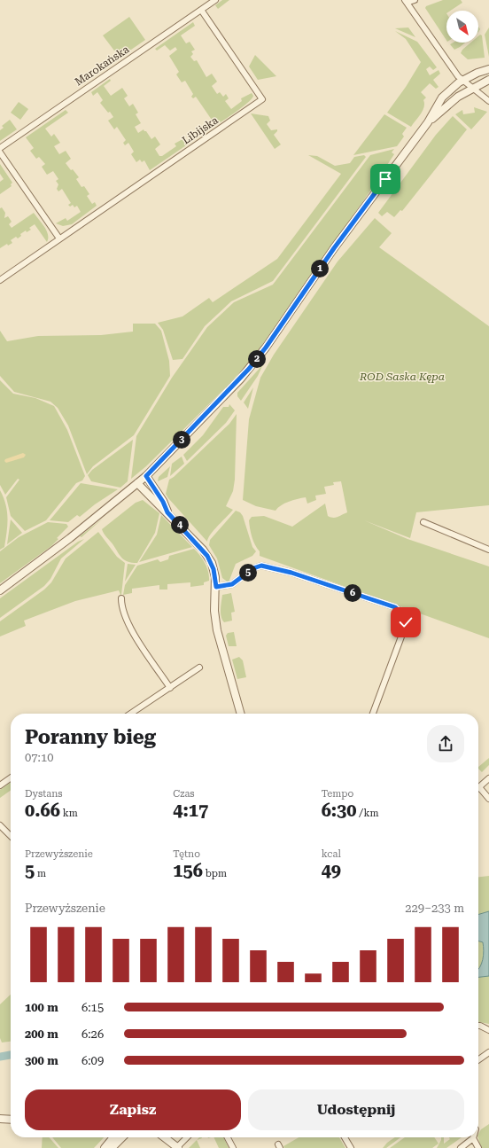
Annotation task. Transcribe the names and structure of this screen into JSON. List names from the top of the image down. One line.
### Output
{"streets":{"street":["Marokańska","Libijska"]},"crossings":[["Marokańska","Libijska"]],"parks":["ROD Saska Kępa"],"north":"bottom right","page":{"pins":["1","2","3","4","5","6"],"heading":["Poranny bieg","07:10"],"stats":[["Dystans","0.66 km"],["Czas","4:17"],["Tempo","6:30 /km"],["Przewyższenie","5 m"],["Tętno","156 bpm"],["kcal","49"]],"chart":["Przewyższenie","229–233 m"],"list":[{"name":"100 m","note":"6:15"},{"name":"200 m","note":"6:26"},{"name":"300 m","note":"6:09"}],"buttons":["Zapisz","Udostępnij"]}}
